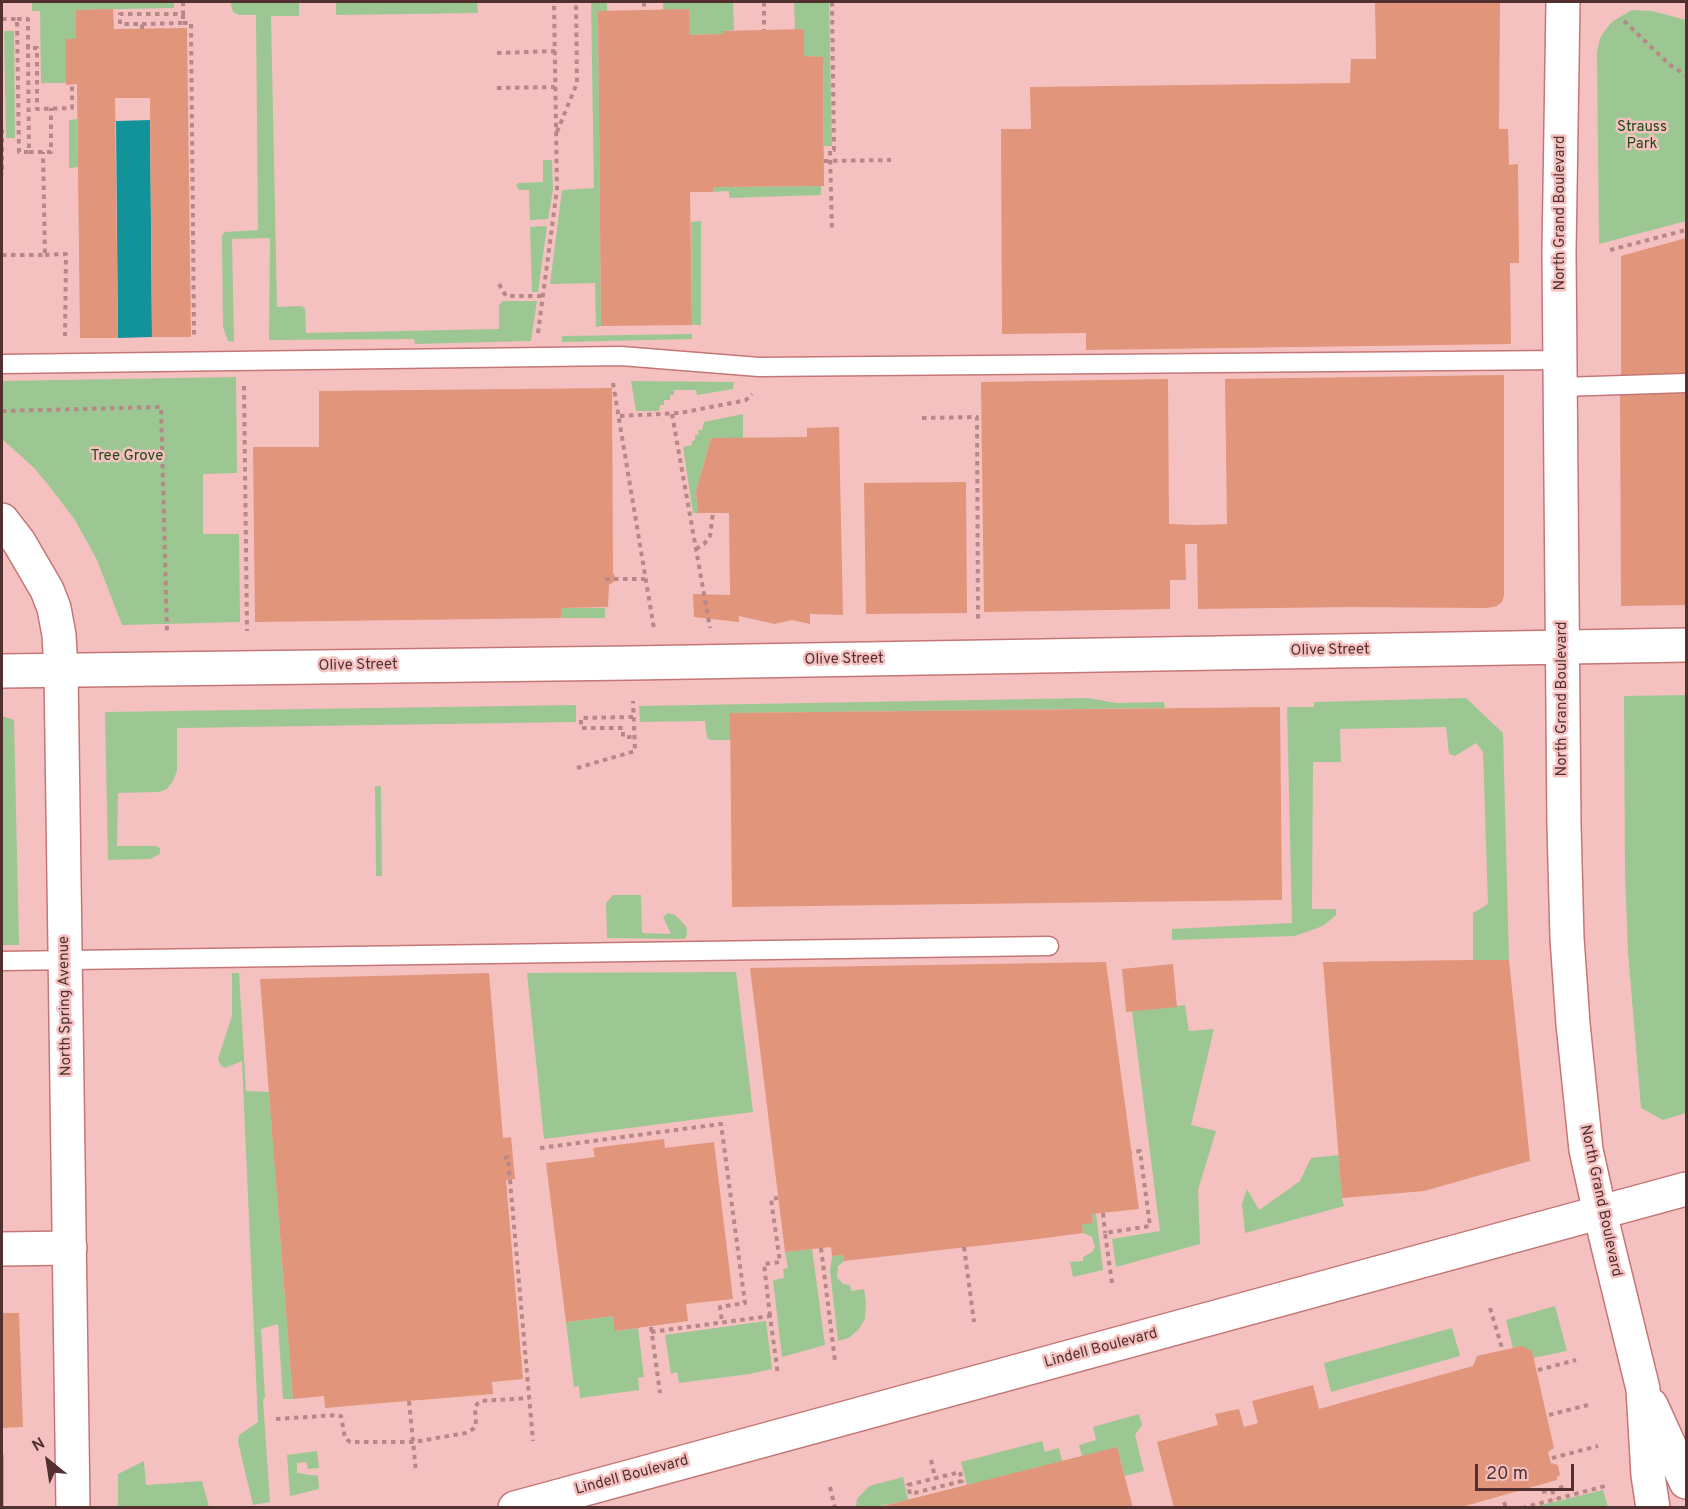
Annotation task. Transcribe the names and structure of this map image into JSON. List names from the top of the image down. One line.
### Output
{"streets":{"main road":["North Grand Boulevard","Olive Street","North Spring Avenue","Lindell Boulevard"]},"crossings":[["North Grand Boulevard","Olive Street"],["North Grand Boulevard","Lindell Boulevard"],["Olive Street","North Spring Avenue"]],"parks":["Strauss Park","Tree Grove"],"scale_bar":"20 m","north":"top left"}
